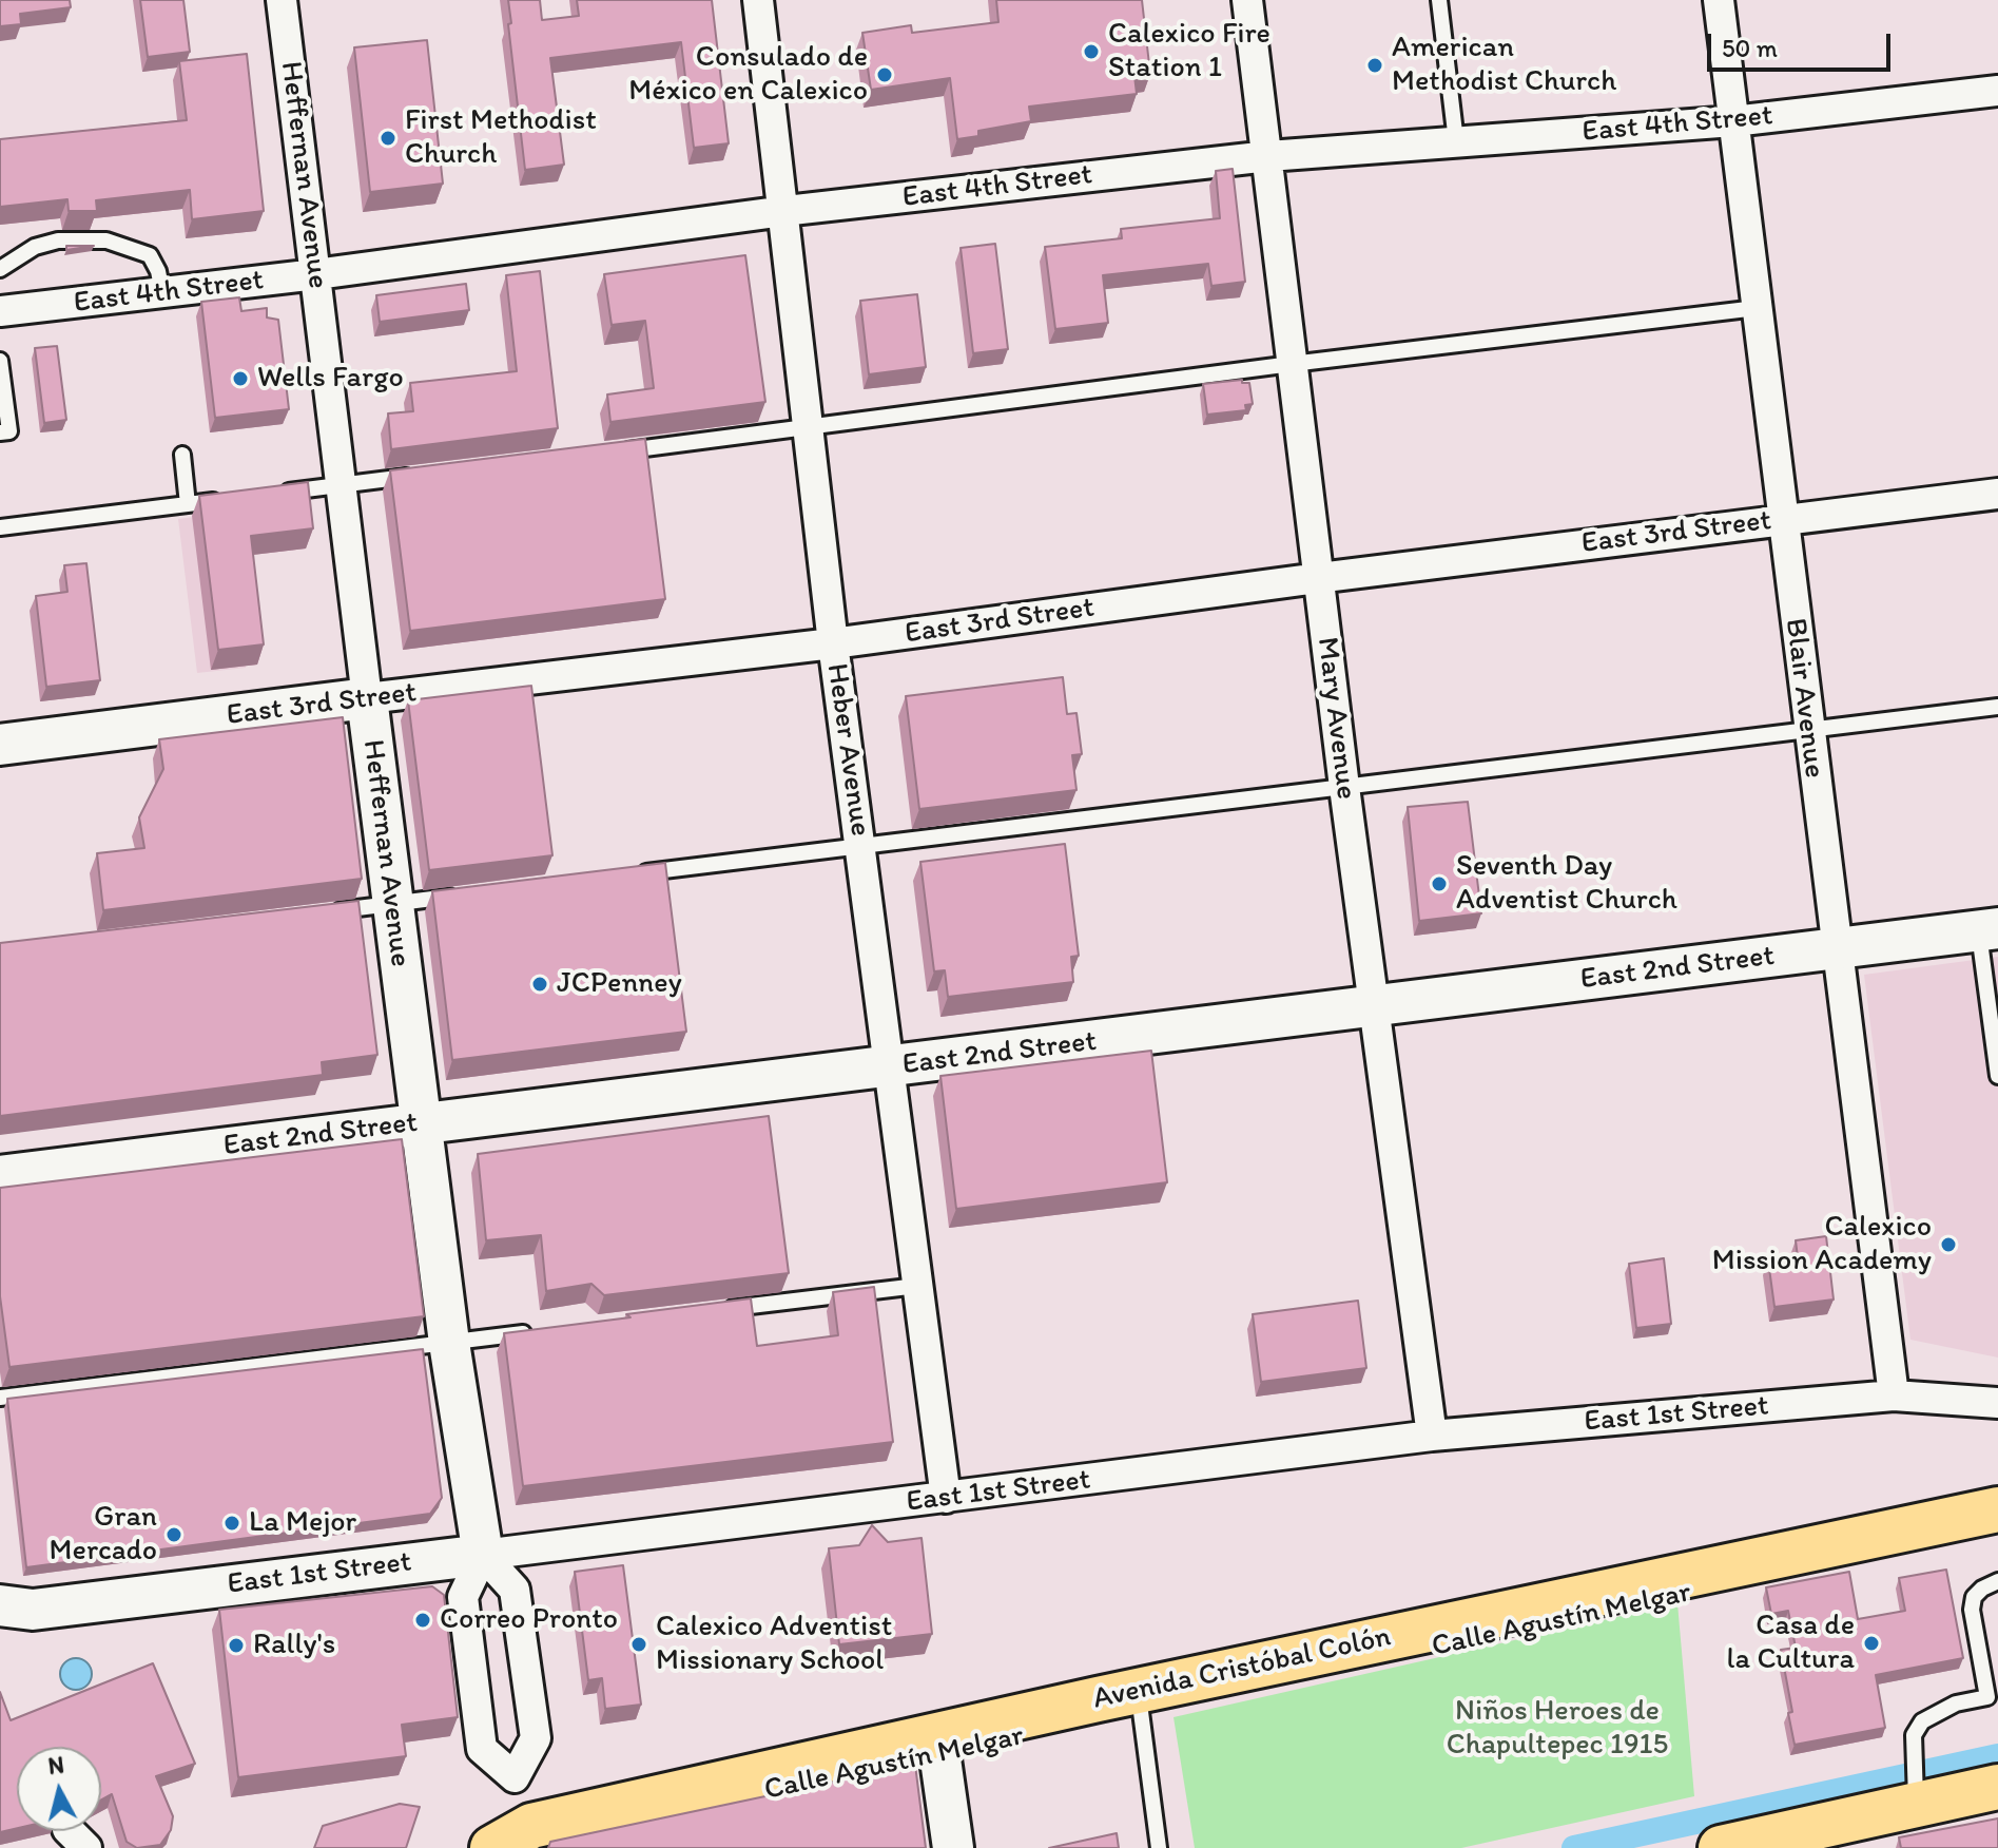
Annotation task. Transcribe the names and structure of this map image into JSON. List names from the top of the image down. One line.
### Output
{"streets":{"main road":["Avenida Cristóbal Colón"],"street":["East 4th Street","Heffernan Avenue","East 3rd Street","Blair Avenue","Mary Avenue","Heber Avenue","East 2nd Street","East 1st Street","Calle Agustín Melgar"]},"crossings":[["East 4th Street","Heffernan Avenue"],["East 4th Street","Blair Avenue"],["East 4th Street","Mary Avenue"],["East 4th Street","Heber Avenue"],["Heffernan Avenue","East 3rd Street"],["Heffernan Avenue","East 2nd Street"],["Heffernan Avenue","East 1st Street"],["East 3rd Street","Blair Avenue"],["East 3rd Street","Mary Avenue"],["East 3rd Street","Heber Avenue"],["Blair Avenue","East 2nd Street"],["Blair Avenue","East 1st Street"],["Mary Avenue","East 2nd Street"],["Mary Avenue","East 1st Street"],["Heber Avenue","East 2nd Street"],["Heber Avenue","East 1st Street"]],"parks":["Niños Heroes de Chapultepec 1915"],"places":["Calexico Fire Station 1","American Methodist Church","Consulado de México en Calexico","First Methodist Church","Wells Fargo","Seventh Day Adventist Church","JCPenney","Calexico Mission Academy","La Mejor","Gran Mercado","Correo Pronto","Casa de la Cultura","Calexico Adventist Missionary School","Rally's"],"scale_bar":"50 m","north":"top"}
